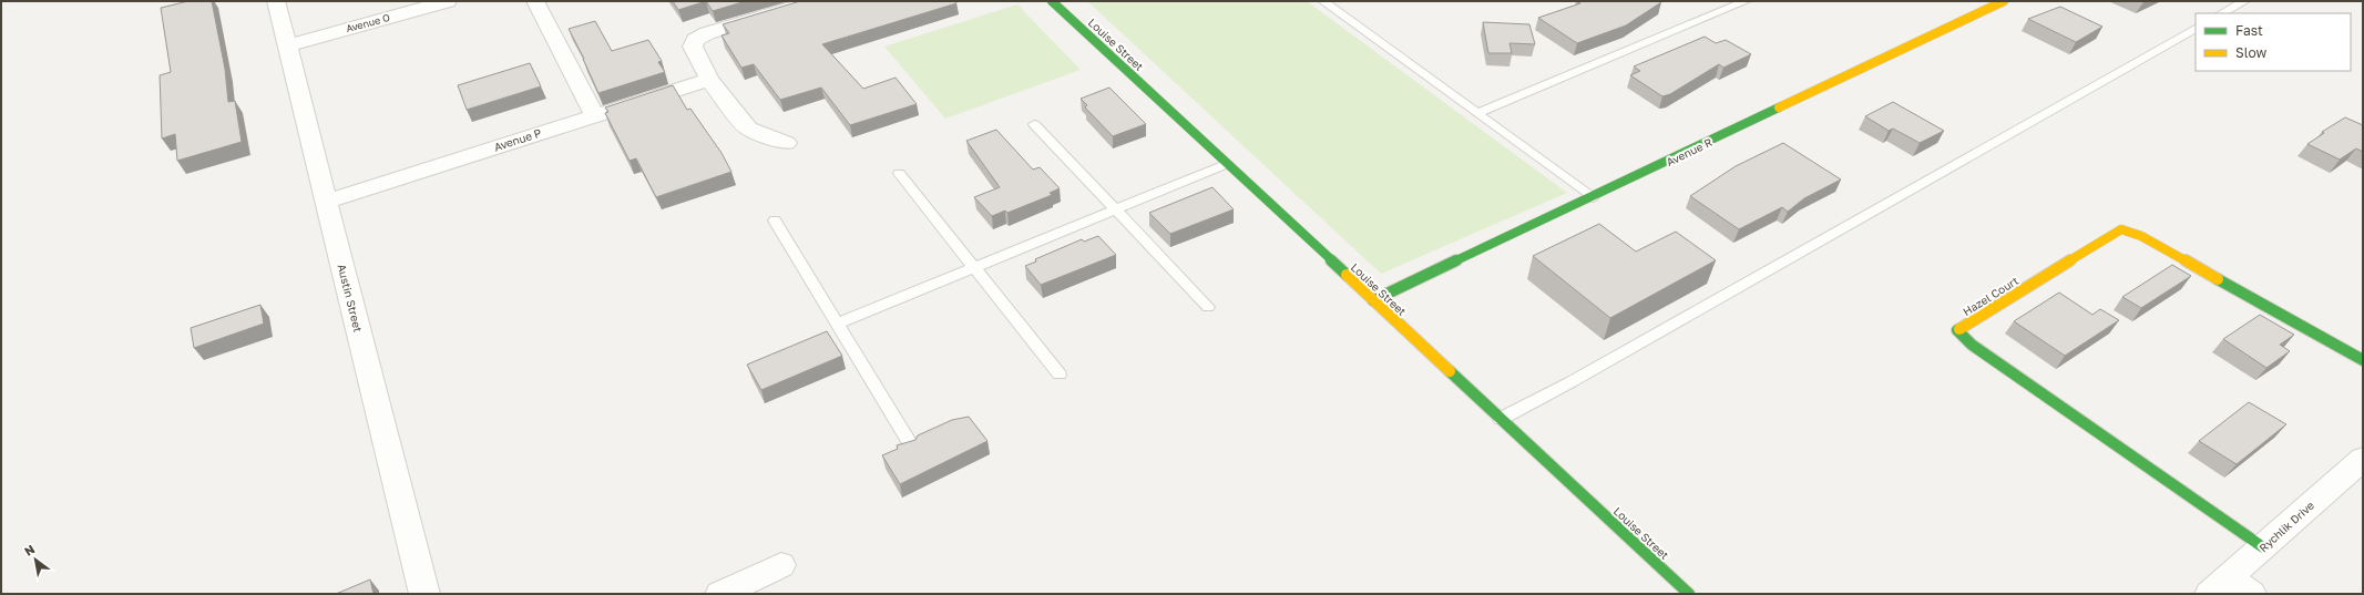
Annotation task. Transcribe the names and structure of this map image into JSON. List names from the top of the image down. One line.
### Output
{"streets":{"street":["Avenue O","Louise Street","Avenue P","Avenue R","Hazel Court","Austin Street","Rychlik Drive"]},"crossings":[["Avenue O","Austin Street"],["Louise Street","Avenue R"],["Avenue P","Austin Street"],["Hazel Court","Rychlik Drive"]],"legend":["Fast","Slow"],"north":"top left"}
